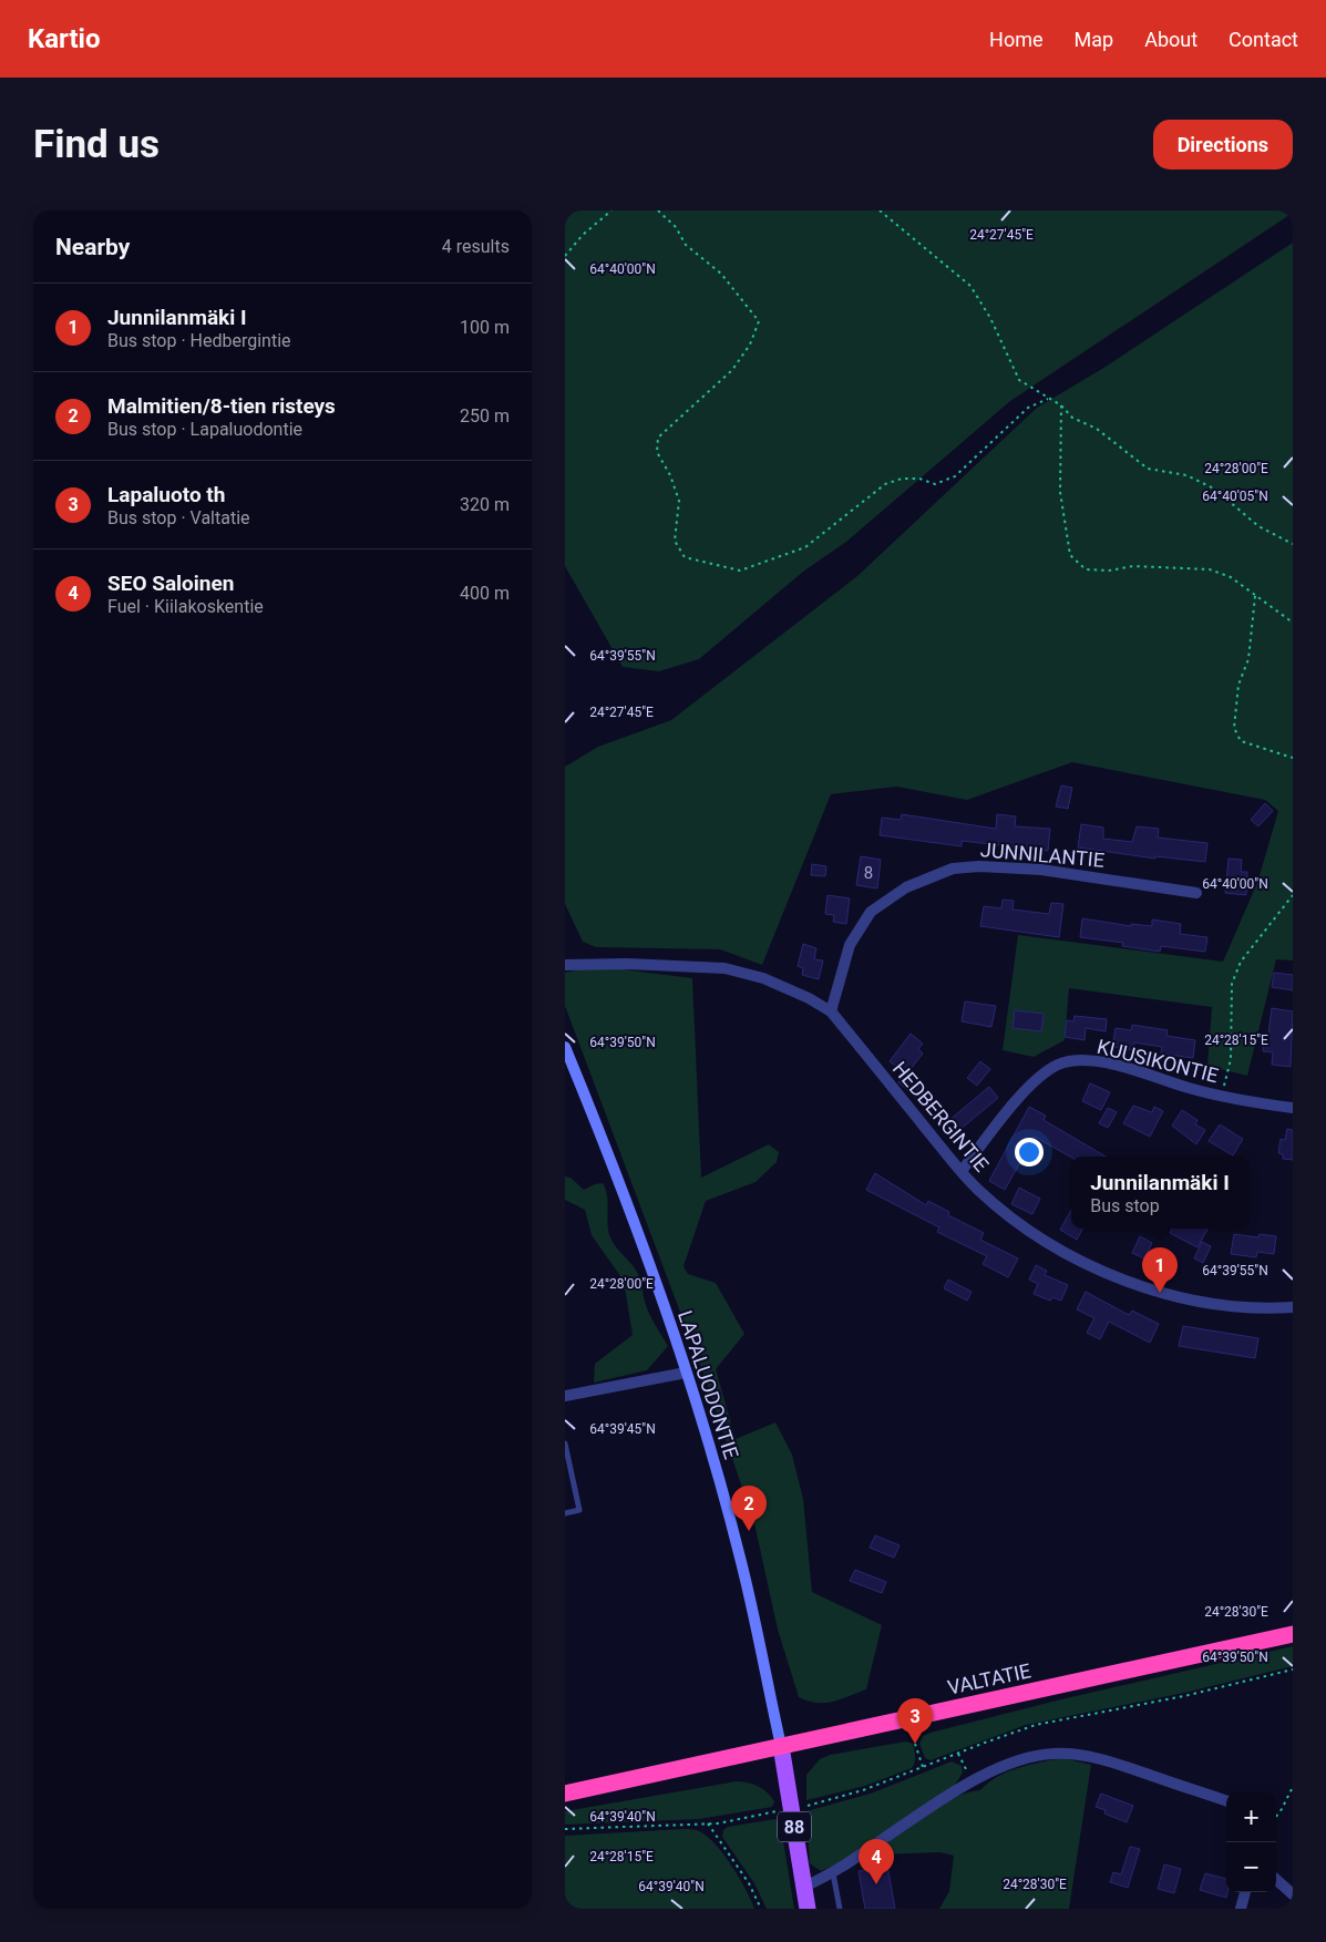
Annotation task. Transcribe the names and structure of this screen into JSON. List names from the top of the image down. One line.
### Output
{"streets":{"highway":["VALTATIE"],"main road":["LAPALUODONTIE","88"],"street":["JUNNILANTIE","KUUSIKONTIE","HEDBERGINTIE"]},"crossings":[["JUNNILANTIE","HEDBERGINTIE"],["KUUSIKONTIE","HEDBERGINTIE"],["LAPALUODONTIE","VALTATIE"],["LAPALUODONTIE","88"],["VALTATIE","88"]],"house_numbers":["8"],"page":{"header":"Kartio","nav":["Home","Map","About","Contact"],"buttons":"Directions","title":"Find us","heading":["Nearby","4 results"],"list":[{"mark":"1","name":"Junnilanmäki I","note":"Bus stop · Hedbergintie","value":"100 m"},{"mark":"2","name":"Malmitien/8-tien risteys","note":"Bus stop · Lapaluodontie","value":"250 m"},{"mark":"3","name":"Lapaluoto th","note":"Bus stop · Valtatie","value":"320 m"},{"mark":"4","name":"SEO Saloinen","note":"Fuel · Kiilakoskentie","value":"400 m"}],"popup":["Junnilanmäki I","Bus stop"],"pins":["1","2","3","4"],"map_buttons":["+","−"]},"coordinates":["24°27'45\"E","64°40'00\"N","24°28'00\"E","64°40'05\"N","64°39'55\"N","24°28'15\"E","64°39'50\"N","64°39'45\"N","24°28'30\"E","64°39'40\"N"]}
